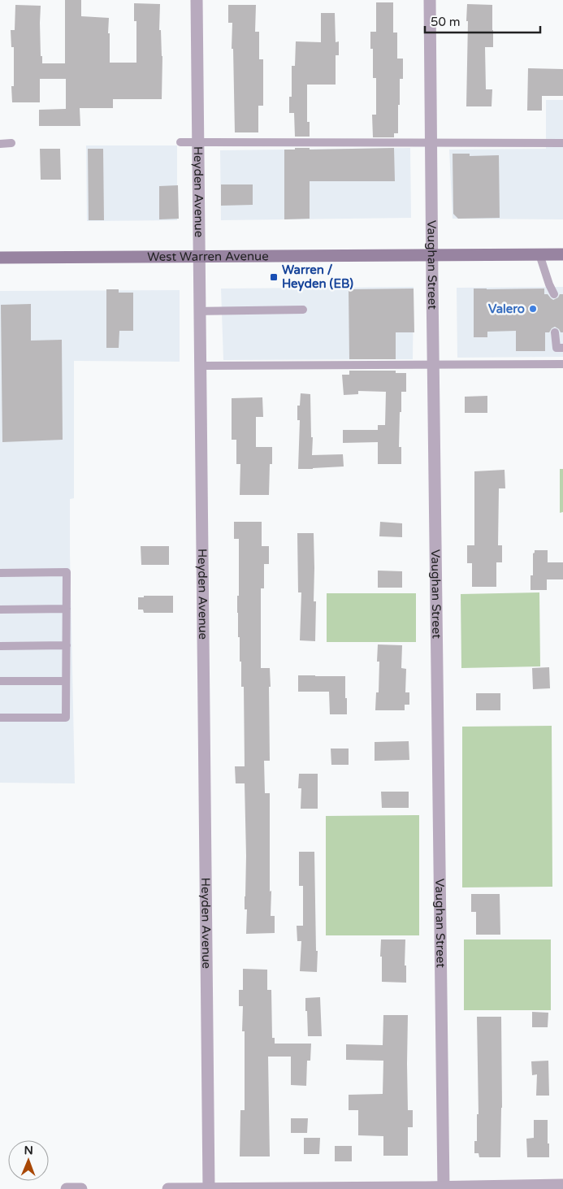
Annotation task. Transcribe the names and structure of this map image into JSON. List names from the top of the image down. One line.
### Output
{"streets":{"main road":["West Warren Avenue"],"street":["Heyden Avenue","Vaughan Street"]},"crossings":[["Heyden Avenue","West Warren Avenue"],["West Warren Avenue","Vaughan Street"]],"places":{"transit":["Warren / Heyden (EB)"],"other":["Valero"]},"scale_bar":"50 m","north":"top"}
